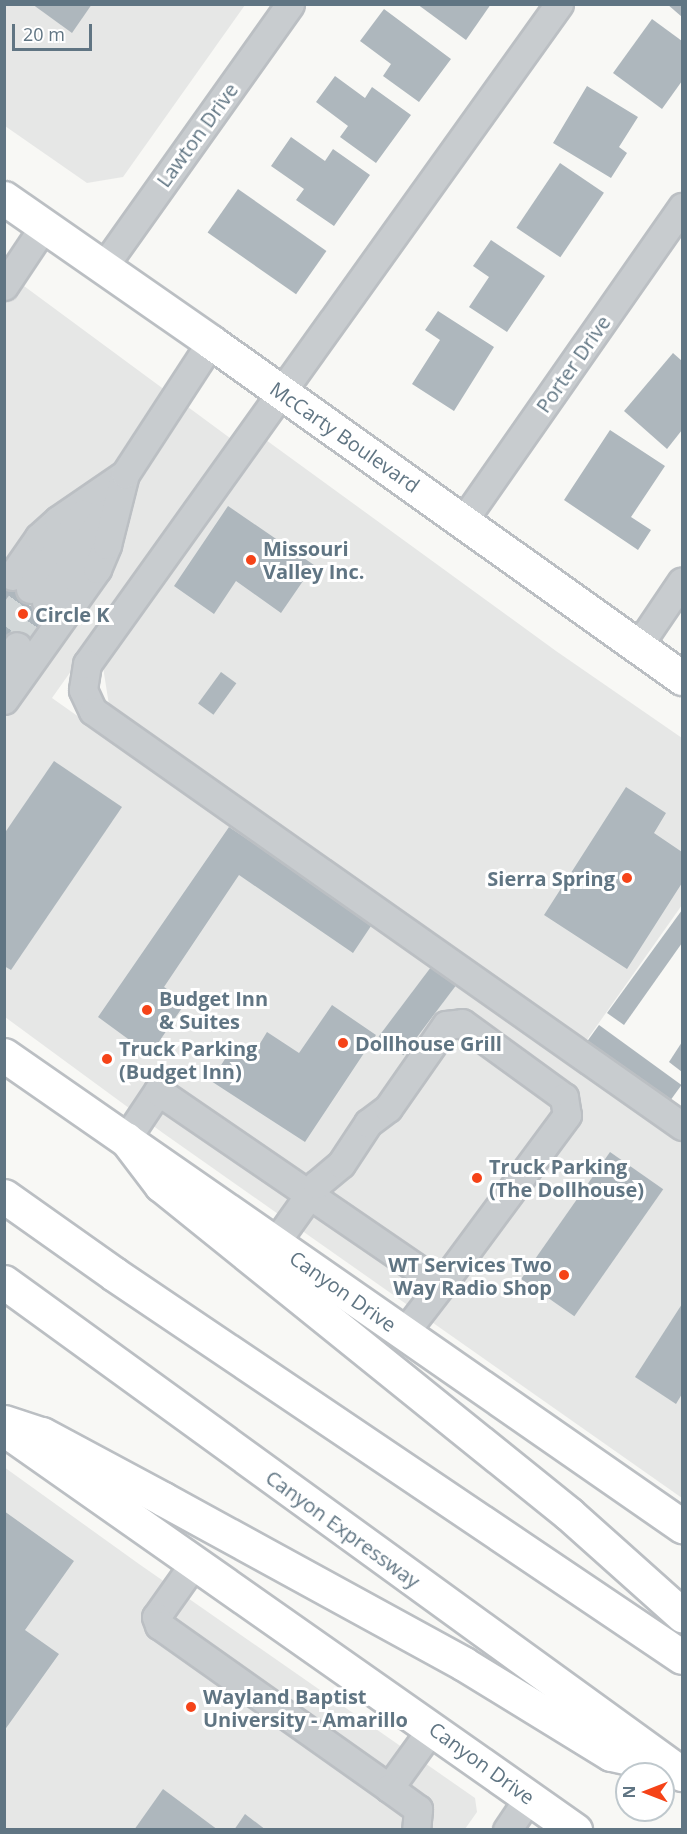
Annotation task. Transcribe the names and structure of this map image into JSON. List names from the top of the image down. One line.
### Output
{"streets":{"main road":["McCarty Boulevard","Canyon Drive","Canyon Expressway"],"street":["Lawton Drive","Porter Drive"]},"crossings":[["Lawton Drive","McCarty Boulevard"],["Porter Drive","McCarty Boulevard"]],"places":["Missouri Valley Inc.","Circle K","Sierra Spring","Budget Inn & Suites","Dollhouse Grill","Truck Parking (Budget Inn)","Truck Parking (The Dollhouse)","WT Services Two Way Radio Shop","Wayland Baptist University - Amarillo"],"scale_bar":"20 m","north":"left"}
